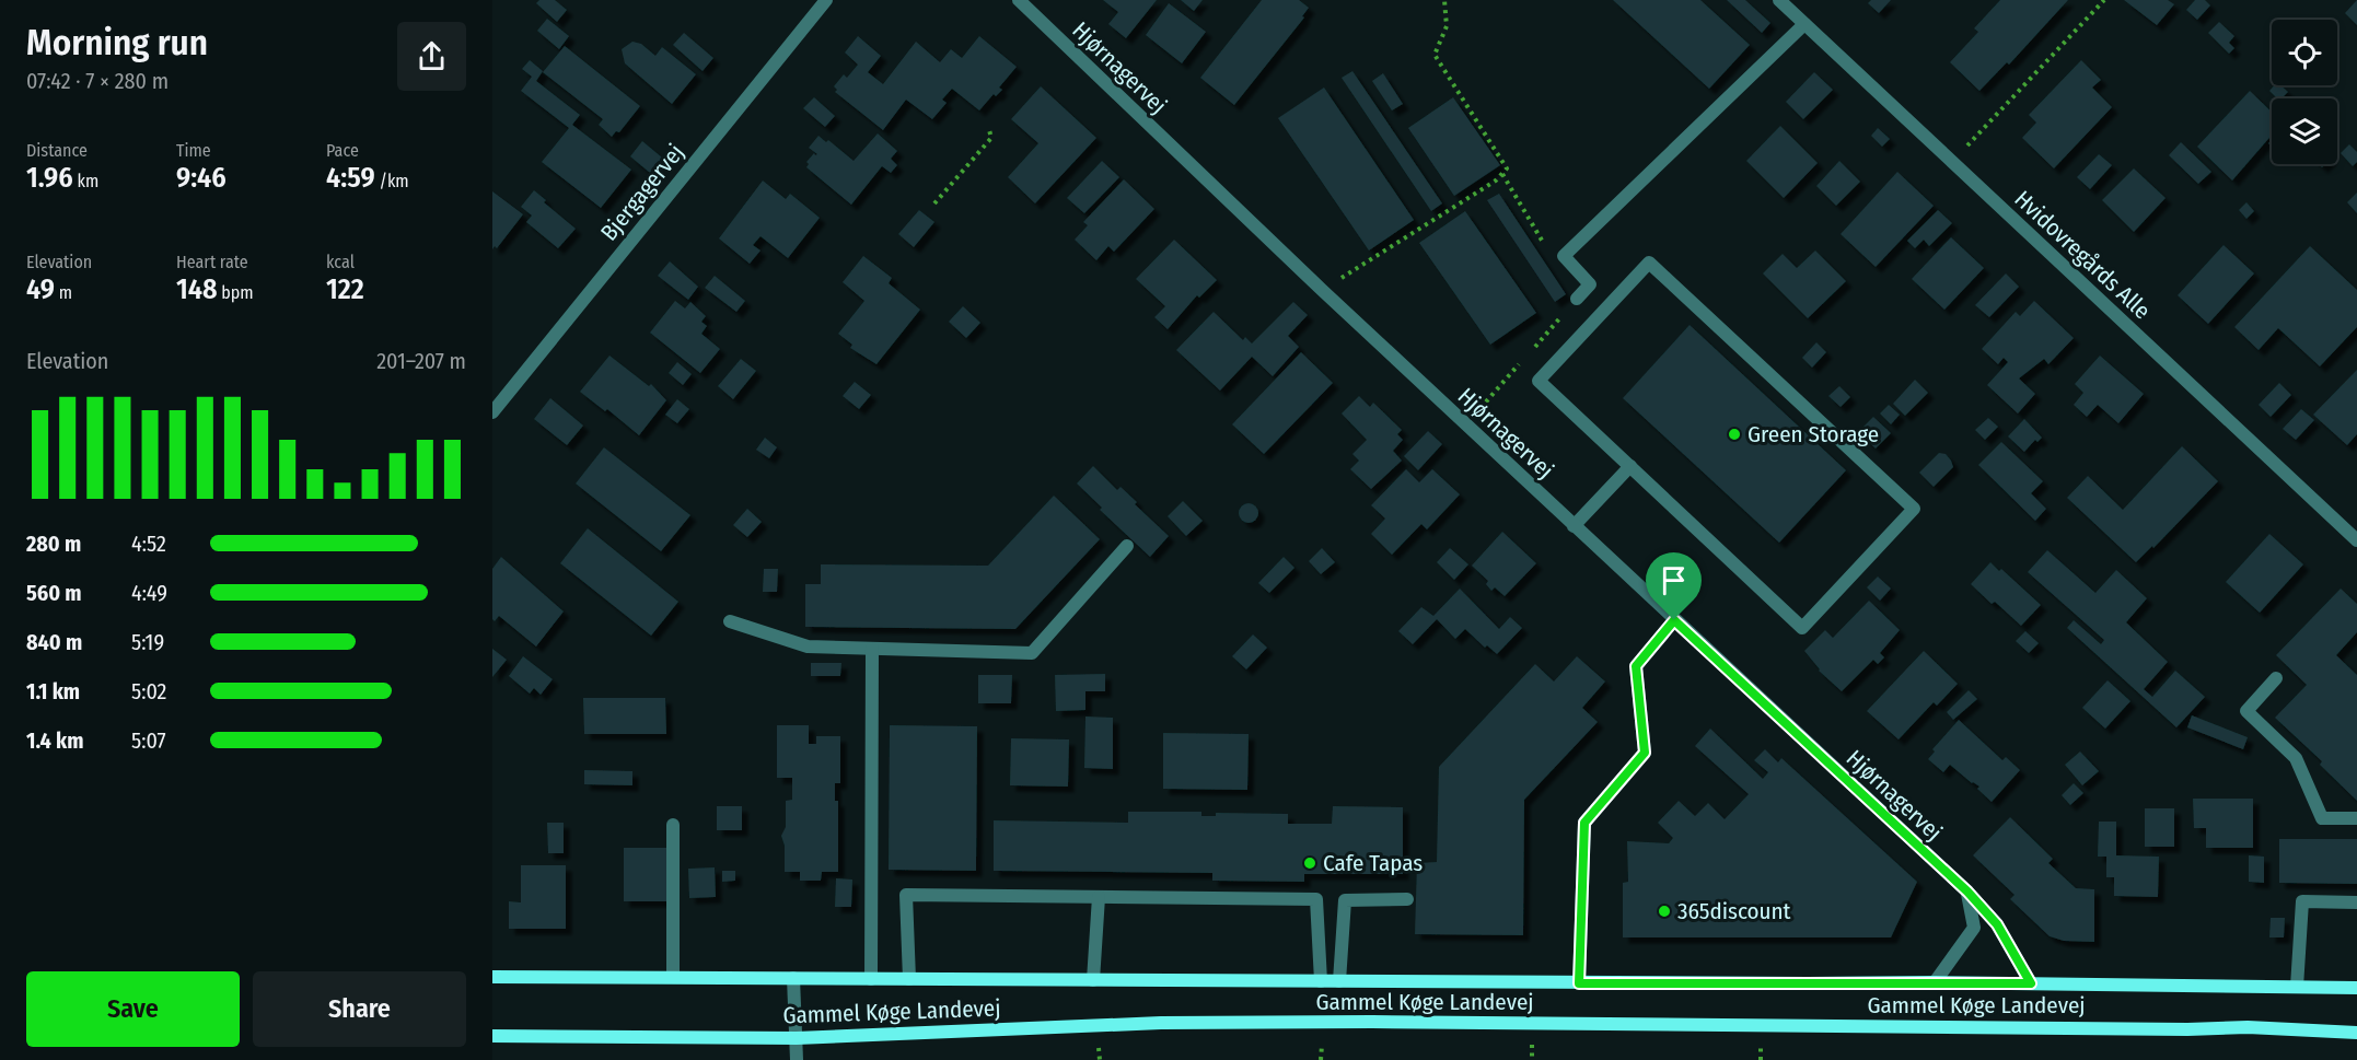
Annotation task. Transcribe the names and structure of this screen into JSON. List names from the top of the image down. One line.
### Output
{"streets":{"main road":["Gammel Køge Landevej"],"street":["Hjørnagervej","Bjergagervej","Hvidovregårds Alle"]},"crossings":[["Hjørnagervej","Gammel Køge Landevej"]],"places":["Green Storage","Cafe Tapas","365discount"],"page":{"heading":["Morning run","07:42 · 7 × 280 m"],"stats":[["Distance","1.96 km"],["Time","9:46"],["Pace","4:59 /km"],["Elevation","49 m"],["Heart rate","148 bpm"],["kcal","122"]],"chart":["Elevation","201–207 m"],"list":[{"name":"280 m","note":"4:52"},{"name":"560 m","note":"4:49"},{"name":"840 m","note":"5:19"},{"name":"1.1 km","note":"5:02"},{"name":"1.4 km","note":"5:07"}],"buttons":["Save","Share"]}}
